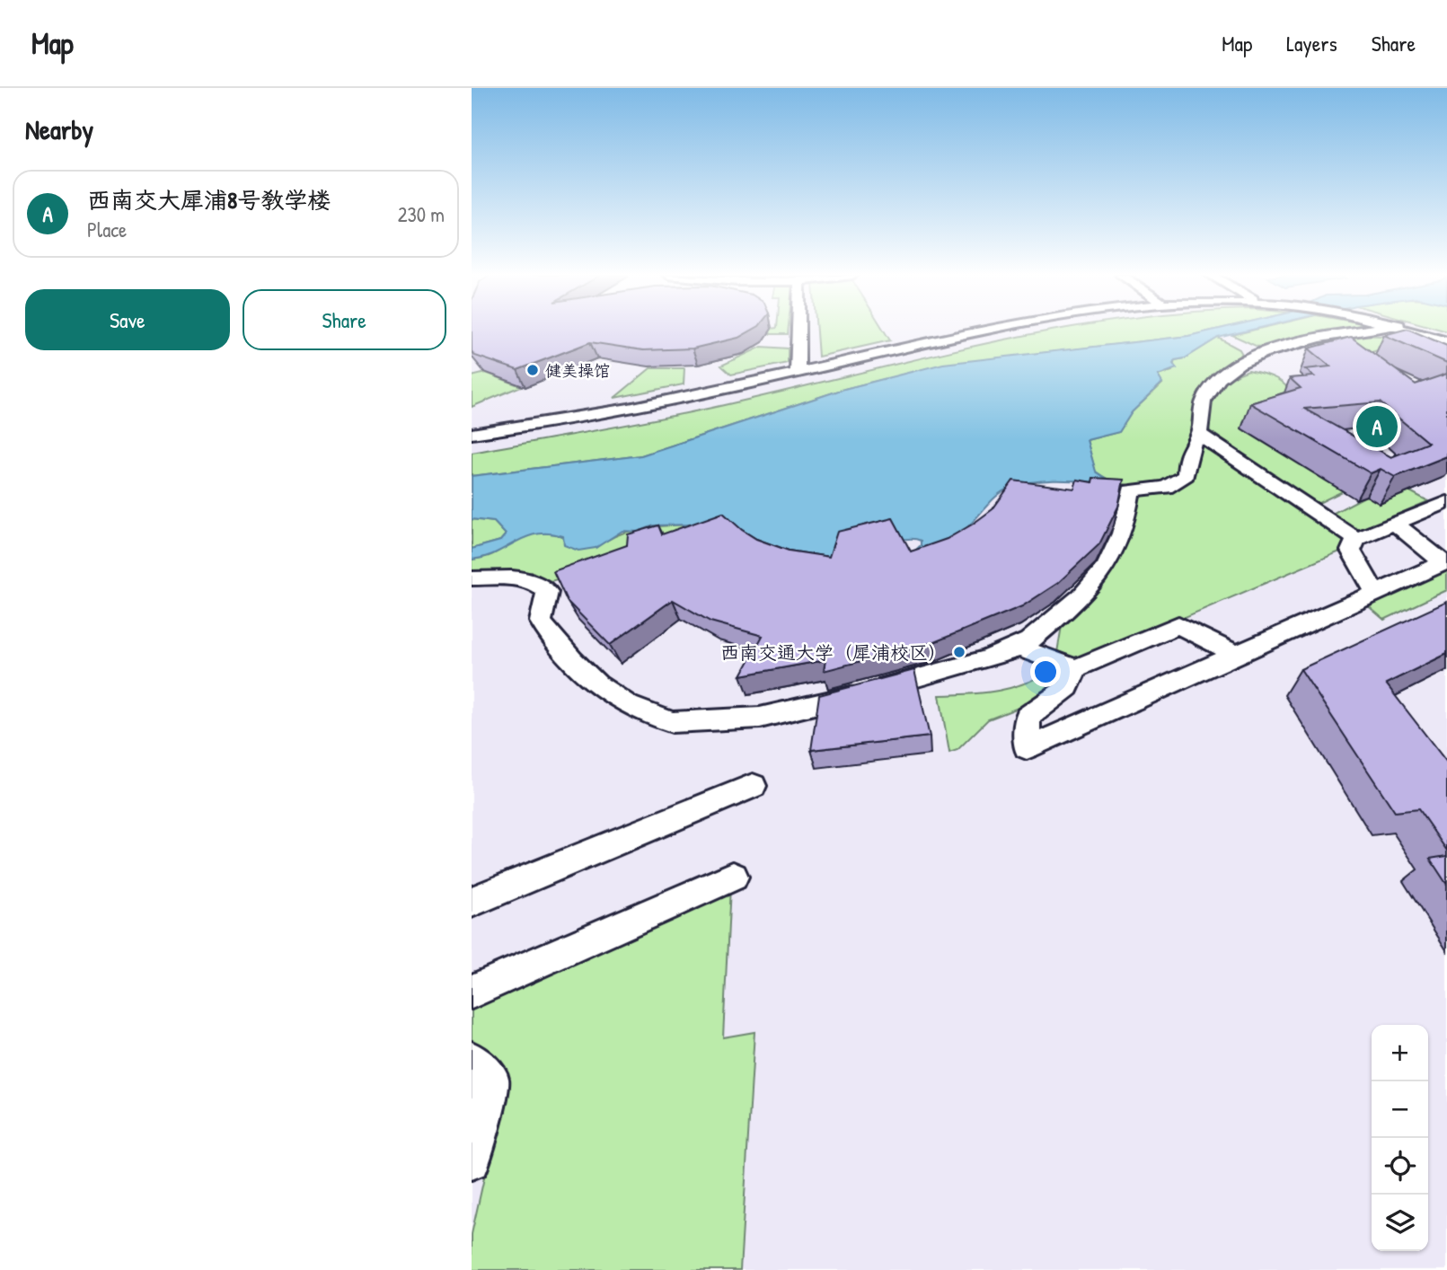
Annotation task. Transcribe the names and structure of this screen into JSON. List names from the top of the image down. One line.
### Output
{"places":["健美操馆","西南交通大学（犀浦校区）"],"page":{"header":"Map","nav":["Map","Layers","Share"],"heading":"Nearby","list":[{"mark":"A","name":"西南交大犀浦8号教学楼","note":"Place","value":"230 m"}],"buttons":["Save","Share"],"pins":"A","map_buttons":["+","−"]}}
